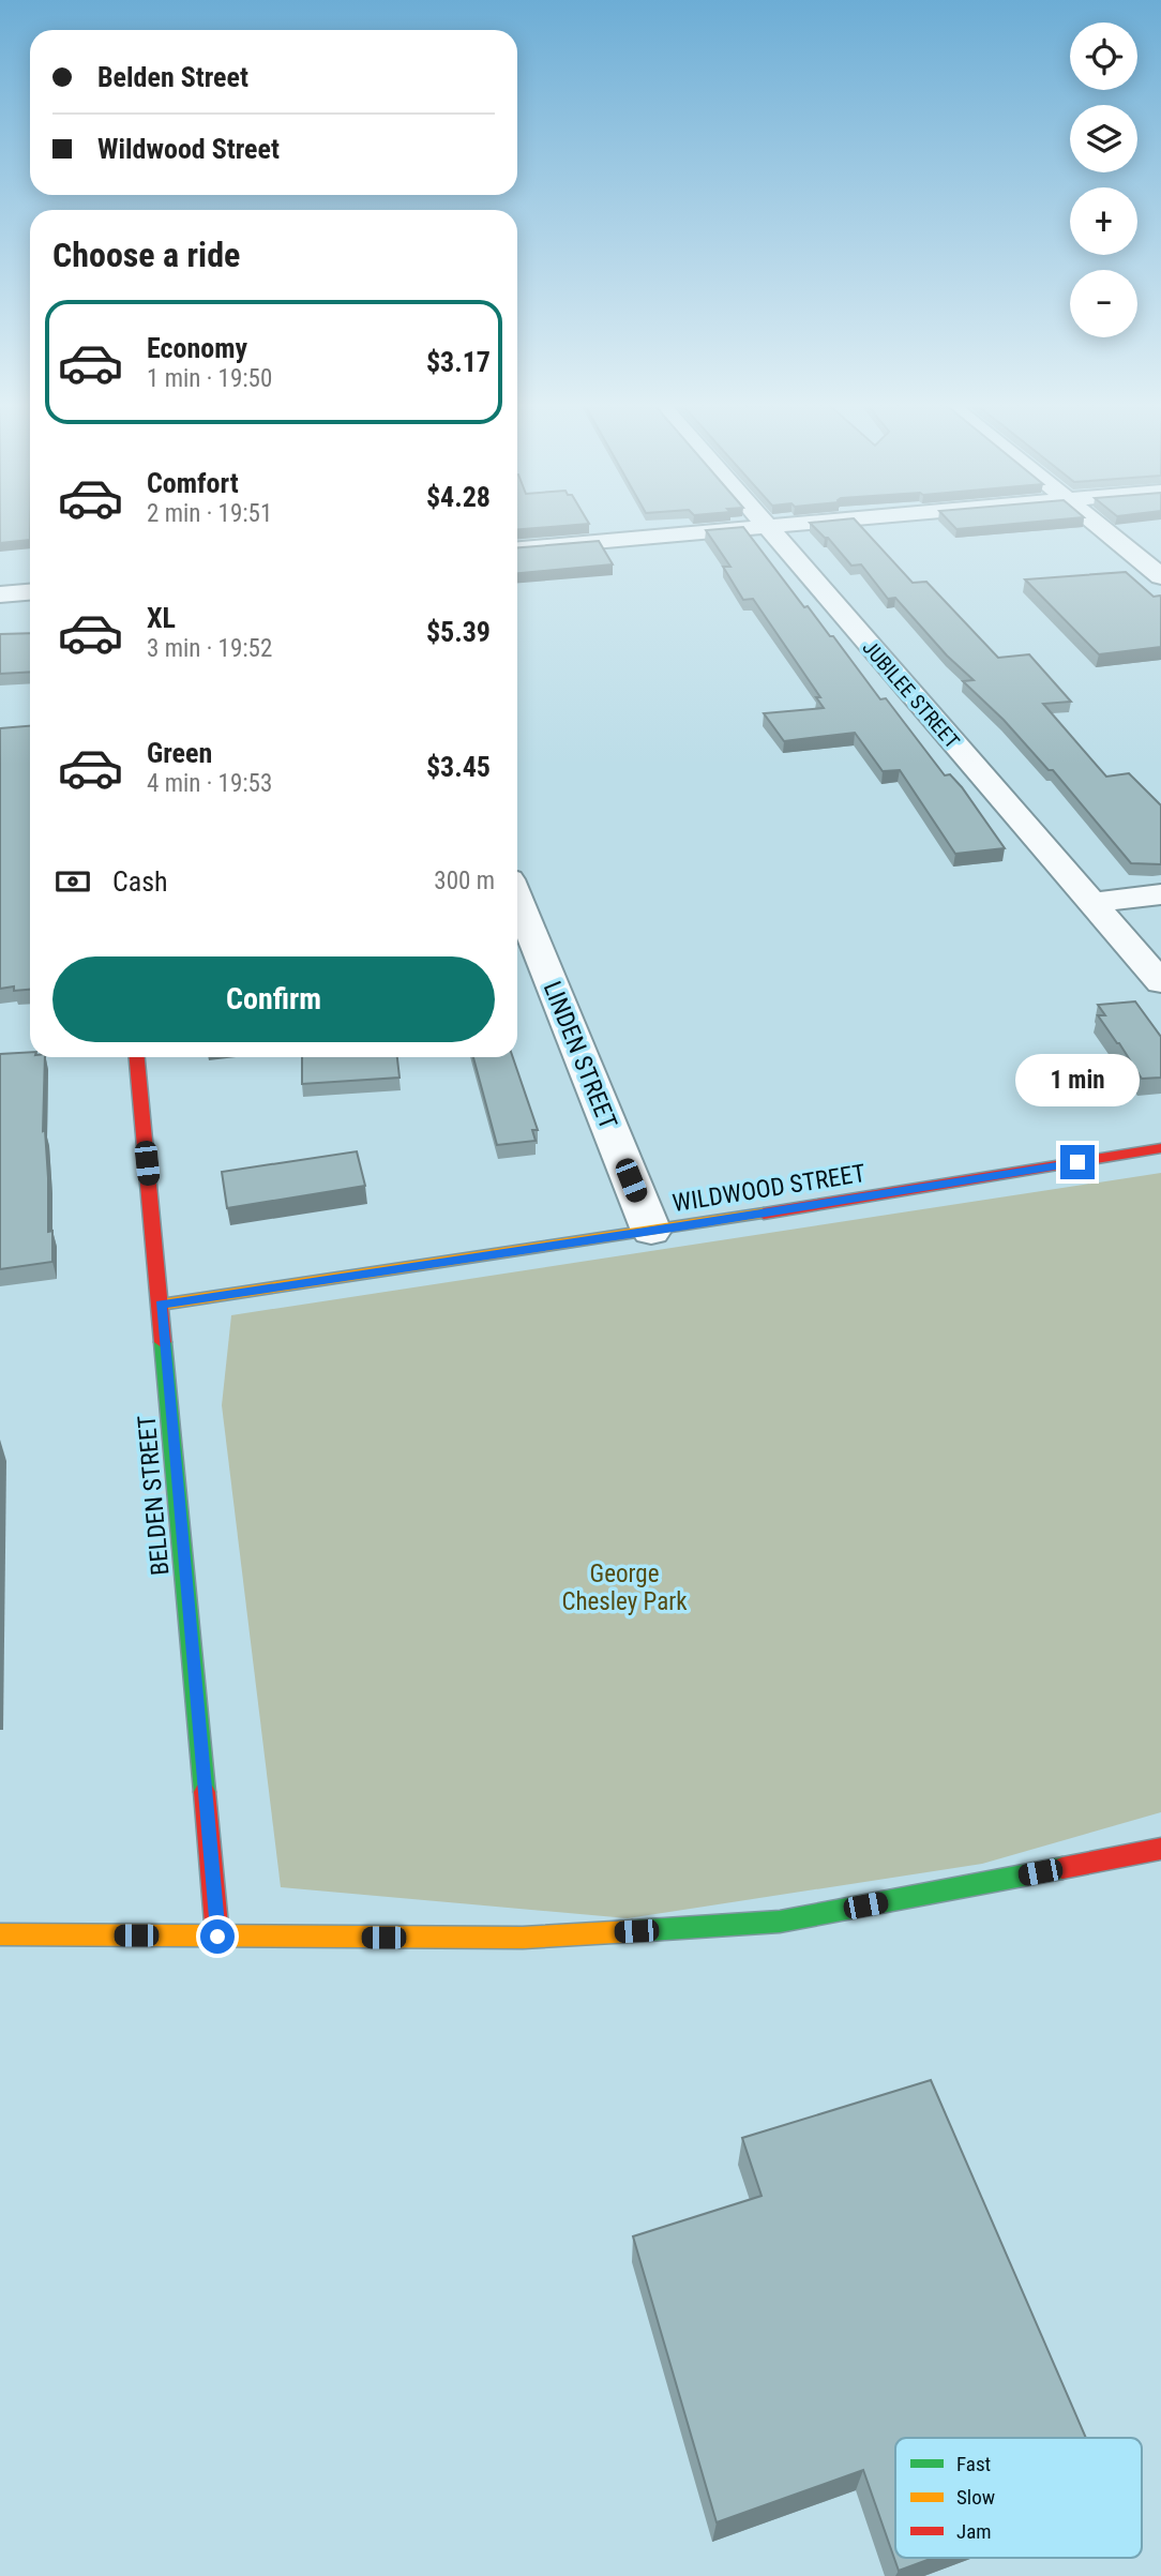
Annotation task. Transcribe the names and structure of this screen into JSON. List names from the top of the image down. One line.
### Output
{"streets":{"street":["JUBILEE STREET","LINDEN STREET","WILDWOOD STREET","BELDEN STREET"]},"crossings":[["LINDEN STREET","WILDWOOD STREET"],["WILDWOOD STREET","BELDEN STREET"]],"parks":["George Chesley Park"],"legend":["Fast","Slow","Jam"],"page":{"map_buttons":["+","−"],"banner":["Belden Street","Wildwood Street"],"heading":"Choose a ride","list":[{"name":"Economy","note":"1 min · 19:50","value":"$3.17"},{"name":"Comfort","note":"2 min · 19:51","value":"$4.28"},{"name":"XL","note":"3 min · 19:52","value":"$5.39"},{"name":"Green","note":"4 min · 19:53","value":"$3.45"}],"pay":["Cash","300 m"],"buttons":"Confirm","bubble":"1 min"}}
